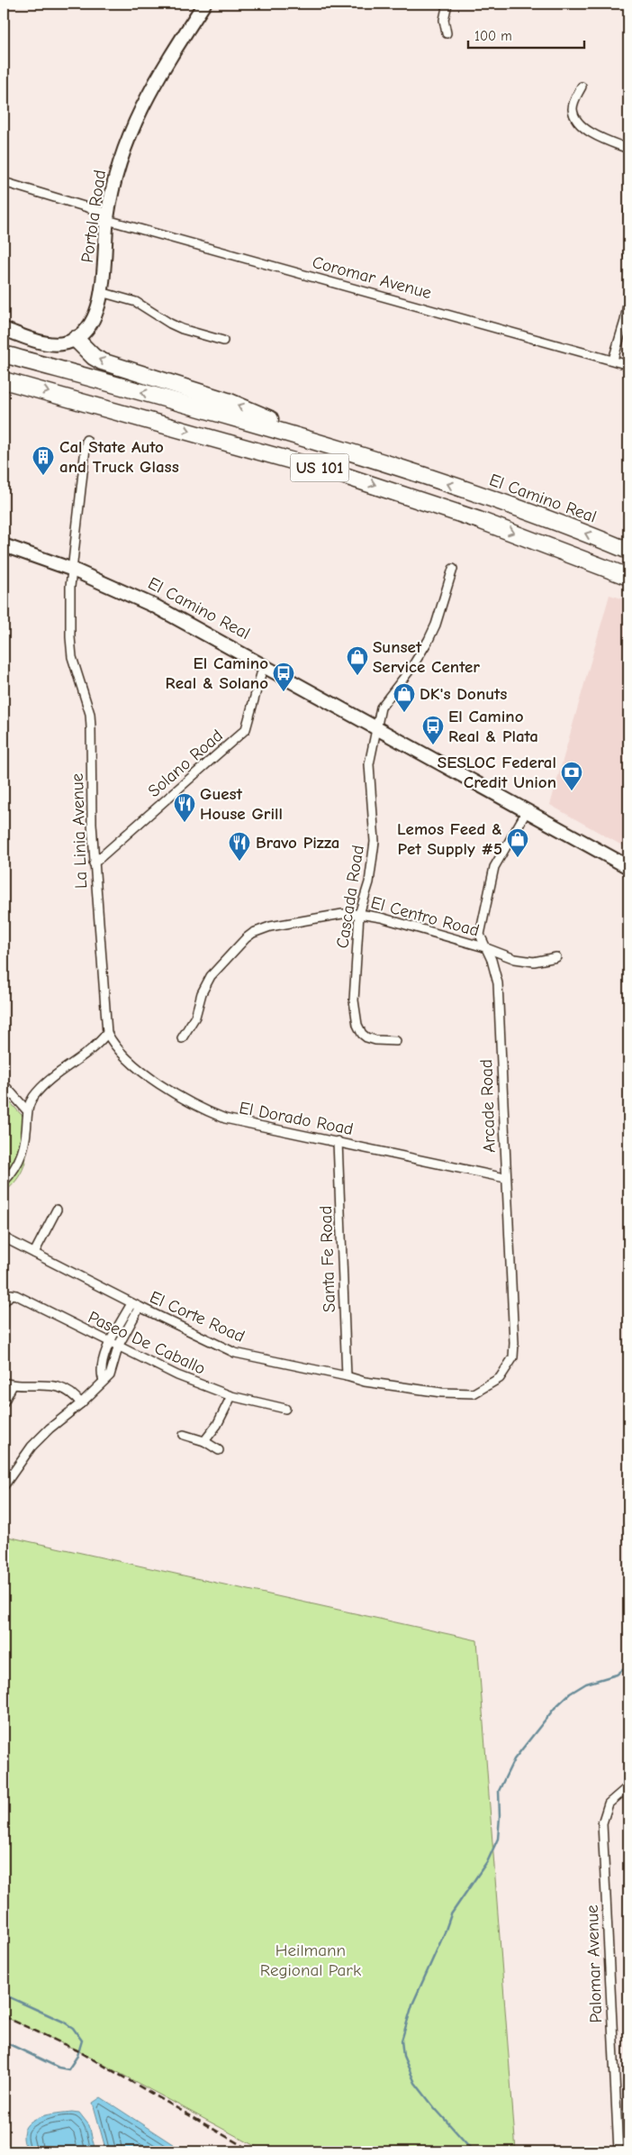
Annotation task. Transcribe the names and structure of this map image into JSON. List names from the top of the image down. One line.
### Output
{"streets":{"highway":["US 101","El Camino Real"],"main road":["Portola Road"],"street":["Coromar Avenue","Solano Road","La Linia Avenue","Cascada Road","El Centro Road","Arcade Road","El Dorado Road","Santa Fe Road","El Corte Road","Paseo De Caballo","Palomar Avenue"]},"crossings":[["Portola Road","Coromar Avenue"],["El Camino Real","Solano Road"],["El Camino Real","La Linia Avenue"],["El Camino Real","Cascada Road"],["El Camino Real","Arcade Road"],["Solano Road","La Linia Avenue"],["La Linia Avenue","El Dorado Road"],["Cascada Road","El Centro Road"],["El Centro Road","Arcade Road"],["Arcade Road","El Dorado Road"],["Arcade Road","El Corte Road"],["El Dorado Road","Santa Fe Road"],["Santa Fe Road","El Corte Road"]],"parks":["Heilmann Regional Park"],"places":{"building":["Cal State Auto and Truck Glass"],"shop":["Sunset Service Center","DK's Donuts","Lemos Feed & Pet Supply #5"],"bus stop":["El Camino Real & Solano","El Camino Real & Plata"],"bank":["SESLOC Federal Credit Union"],"restaurant":["Guest House Grill","Bravo Pizza"]},"scale_bar":"100 m"}
